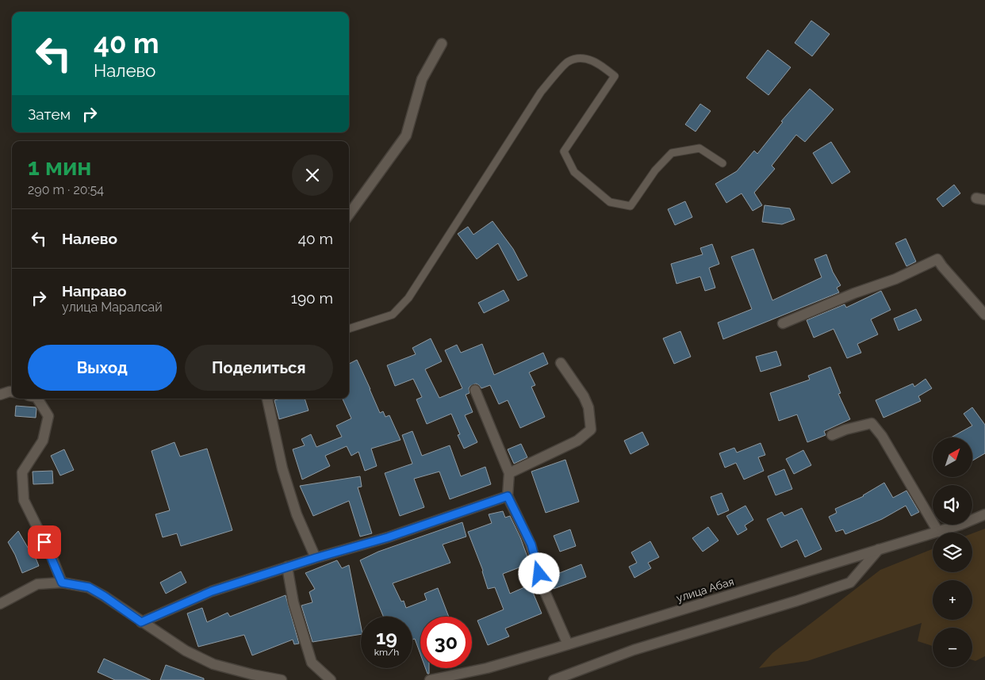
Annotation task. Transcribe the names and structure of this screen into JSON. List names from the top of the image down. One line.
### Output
{"streets":{"street":["улица Абая"]},"north":"top right","page":{"turn":["40 m","Налево"],"then":"Затем","heading":["1 мин","290 m · 20:54"],"list":[{"name":"Налево","value":"40 m"},{"name":"Направо","note":"улица Маралсай","value":"190 m"}],"buttons":["Выход","Поделиться"],"map_buttons":["+","−"],"speed":"19 km/h","limit":"30"}}
